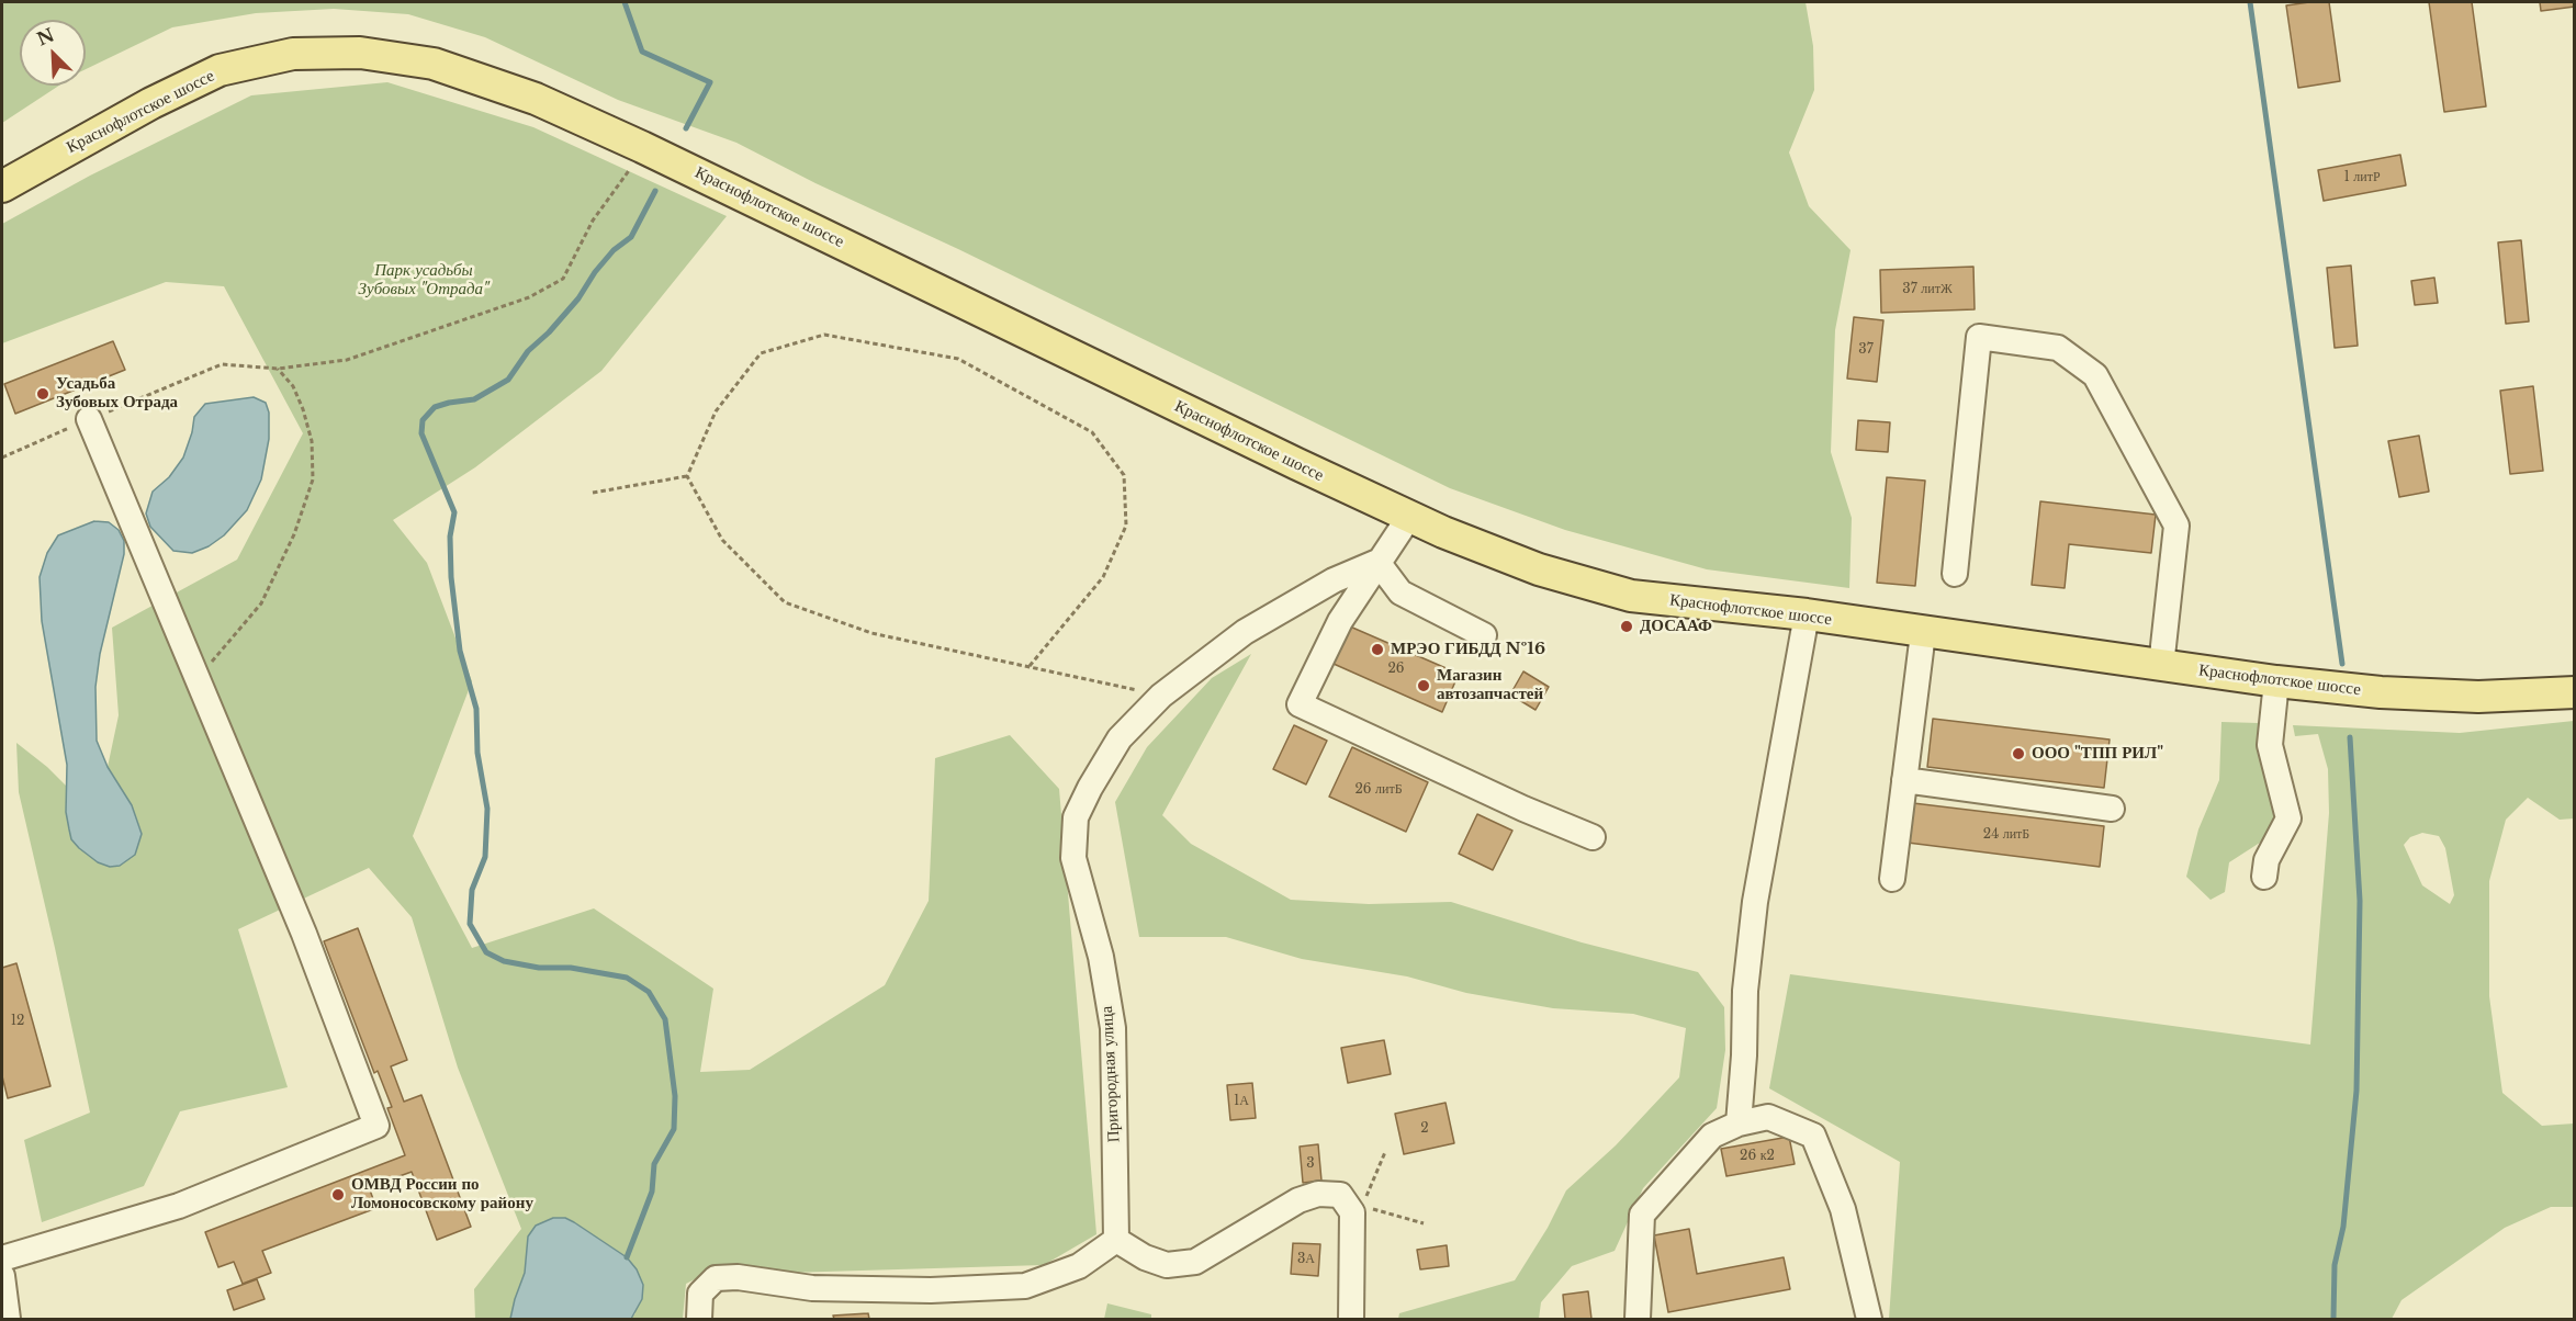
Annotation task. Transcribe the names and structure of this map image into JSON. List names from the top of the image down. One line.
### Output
{"streets":{"main road":["Краснофлотское шоссе"],"street":["Пригородная улица"]},"parks":["Парк усадьбы Зубовых \"Отрада\""],"places":["Усадьба Зубовых Отрада","ДОСААФ","МРЭО ГИБДД №16","Магазин автозапчастей","ООО \"ТПП РИЛ\"","ОМВД России по Ломоносовскому району"],"house_numbers":["1 литР","37 литЖ","37","26","26 литБ","24 литБ","12","1А","2","26 к2","3","3А"],"north":"top left"}
